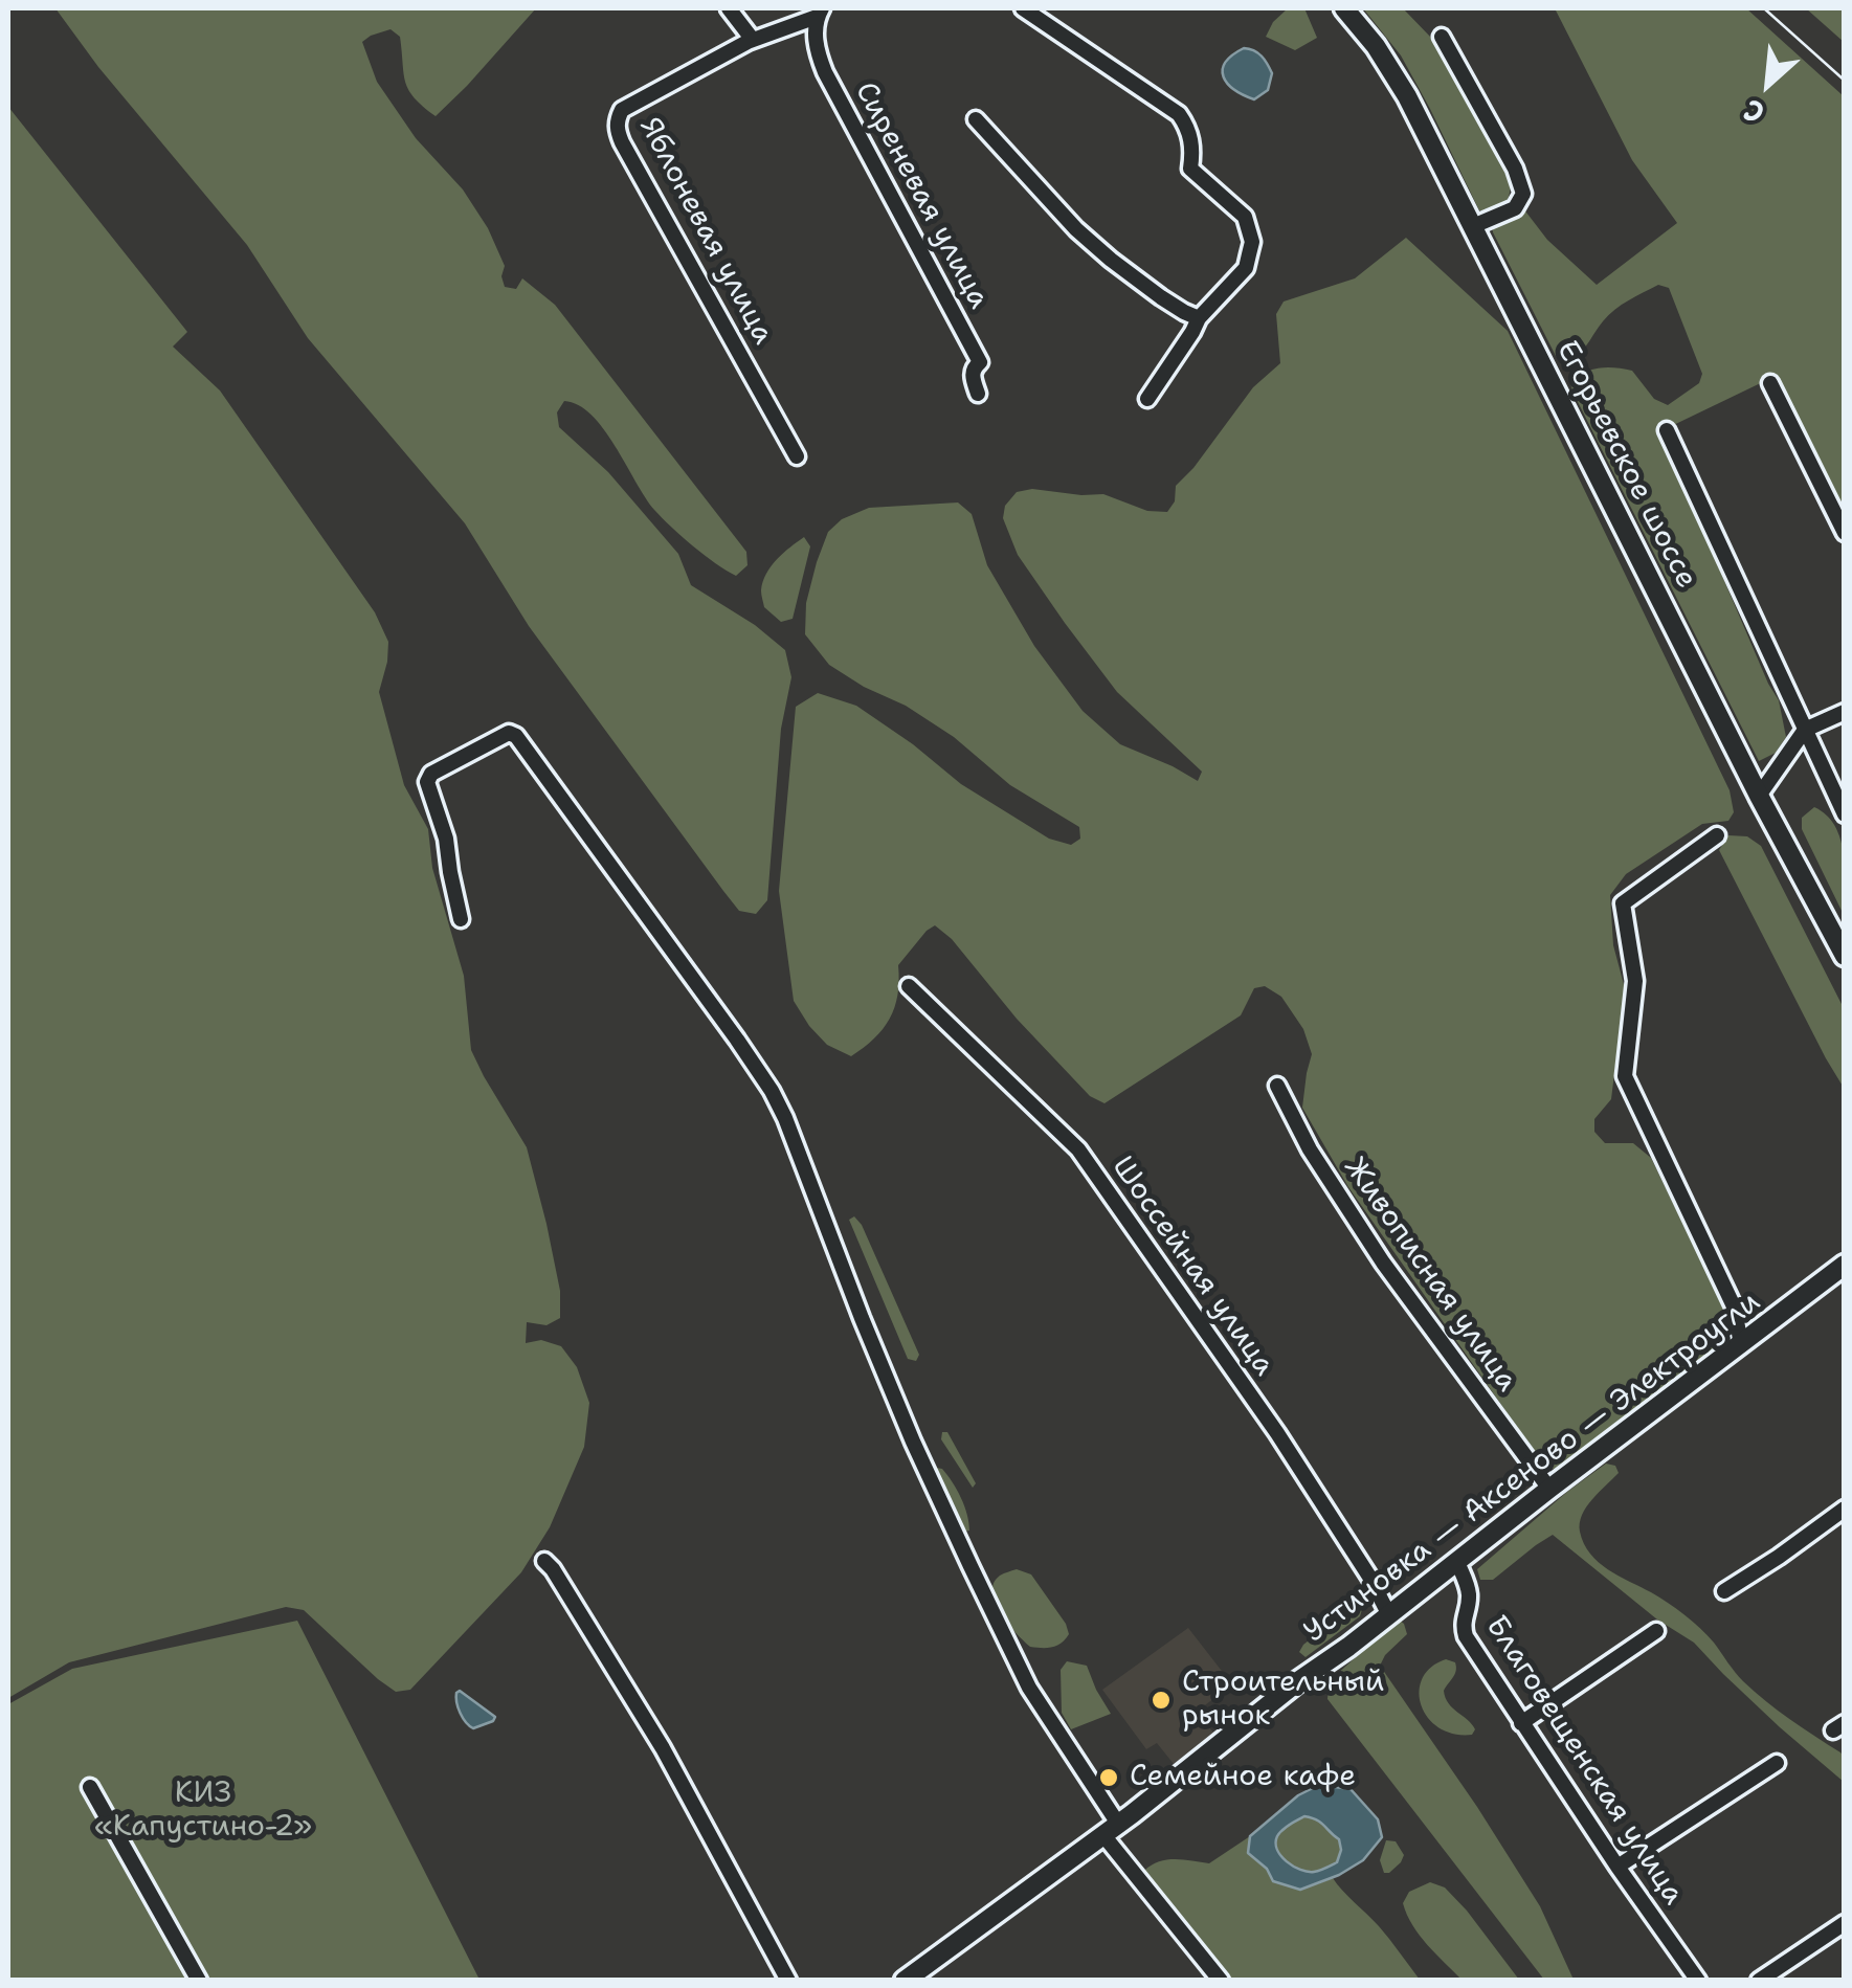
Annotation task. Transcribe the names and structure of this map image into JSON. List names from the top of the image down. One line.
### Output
{"streets":{"main road":["Егорьевское шоссе","Устиновка — Аксеново — Электроугли"],"street":["Сиреневая улица","Яблоневая улица","Шоссейная улица","Живописная улица","Благовещенская улица"]},"crossings":[["Сиреневая улица","Яблоневая улица"],["Шоссейная улица","Устиновка — Аксеново — Электроугли"],["Живописная улица","Устиновка — Аксеново — Электроугли"],["Устиновка — Аксеново — Электроугли","Благовещенская улица"]],"parks":["КИЗ «Капустино-2»"],"places":["Строительный рынок","Семейное кафе"],"north":"bottom left"}
